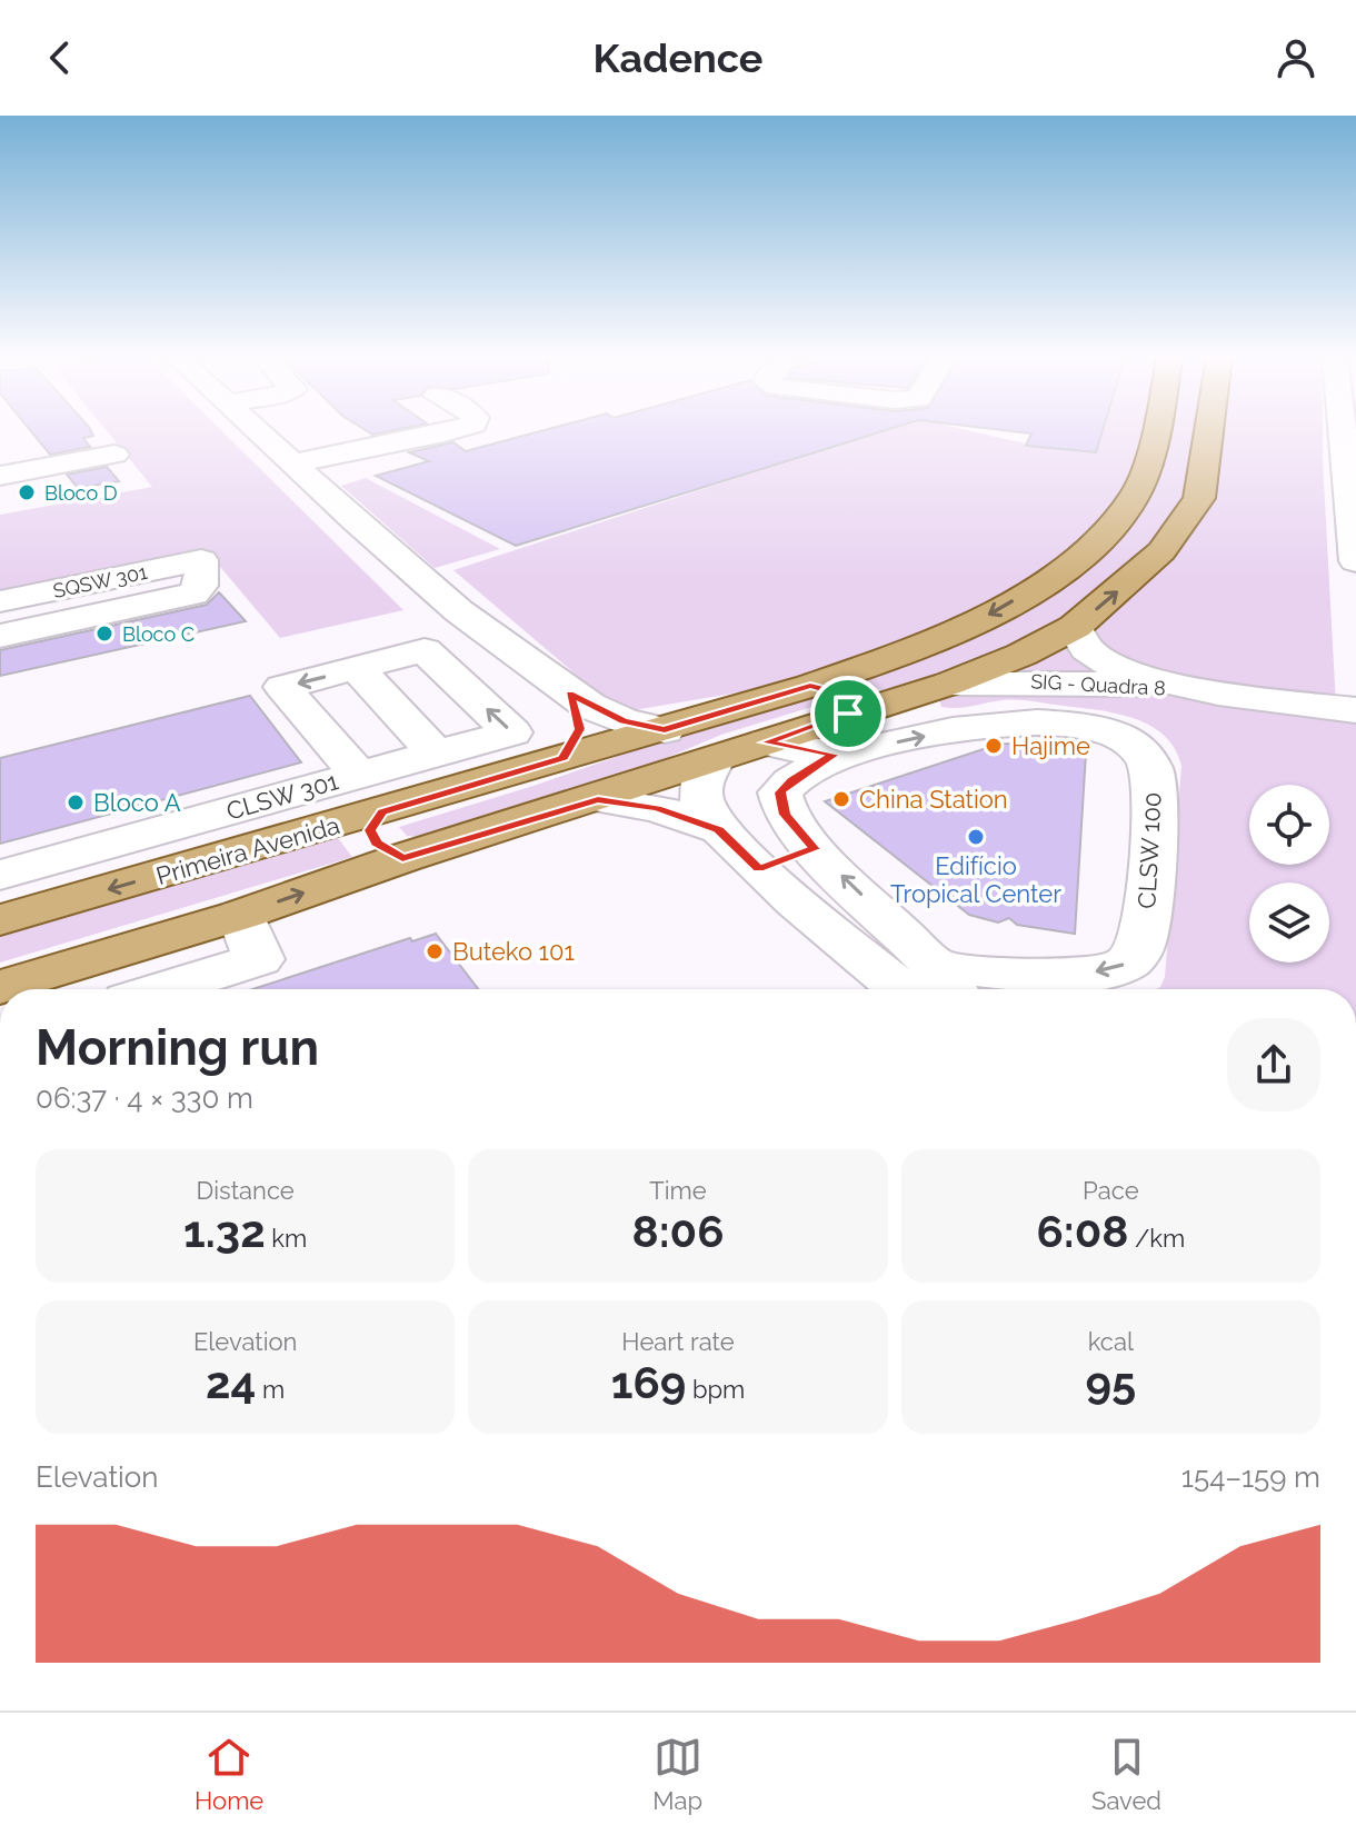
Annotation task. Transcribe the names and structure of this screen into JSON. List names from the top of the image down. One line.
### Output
{"streets":{"main road":["Primeira Avenida"],"street":["SQSW 301","SIG - Quadra 8","CLSW 301","CLSW 100"]},"crossings":[["CLSW 301","Primeira Avenida"]],"places":["Bloco D","Bloco C","Hajime","China Station","Bloco A","Edifício Tropical Center","Buteko 101"],"page":{"header":"Kadence","heading":["Morning run","06:37 · 4 × 330 m"],"stats":[["Distance","1.32 km"],["Time","8:06"],["Pace","6:08 /km"],["Elevation","24 m"],["Heart rate","169 bpm"],["kcal","95"]],"chart":["Elevation","154–159 m"],"tabs":["Home","Map","Saved"]}}
